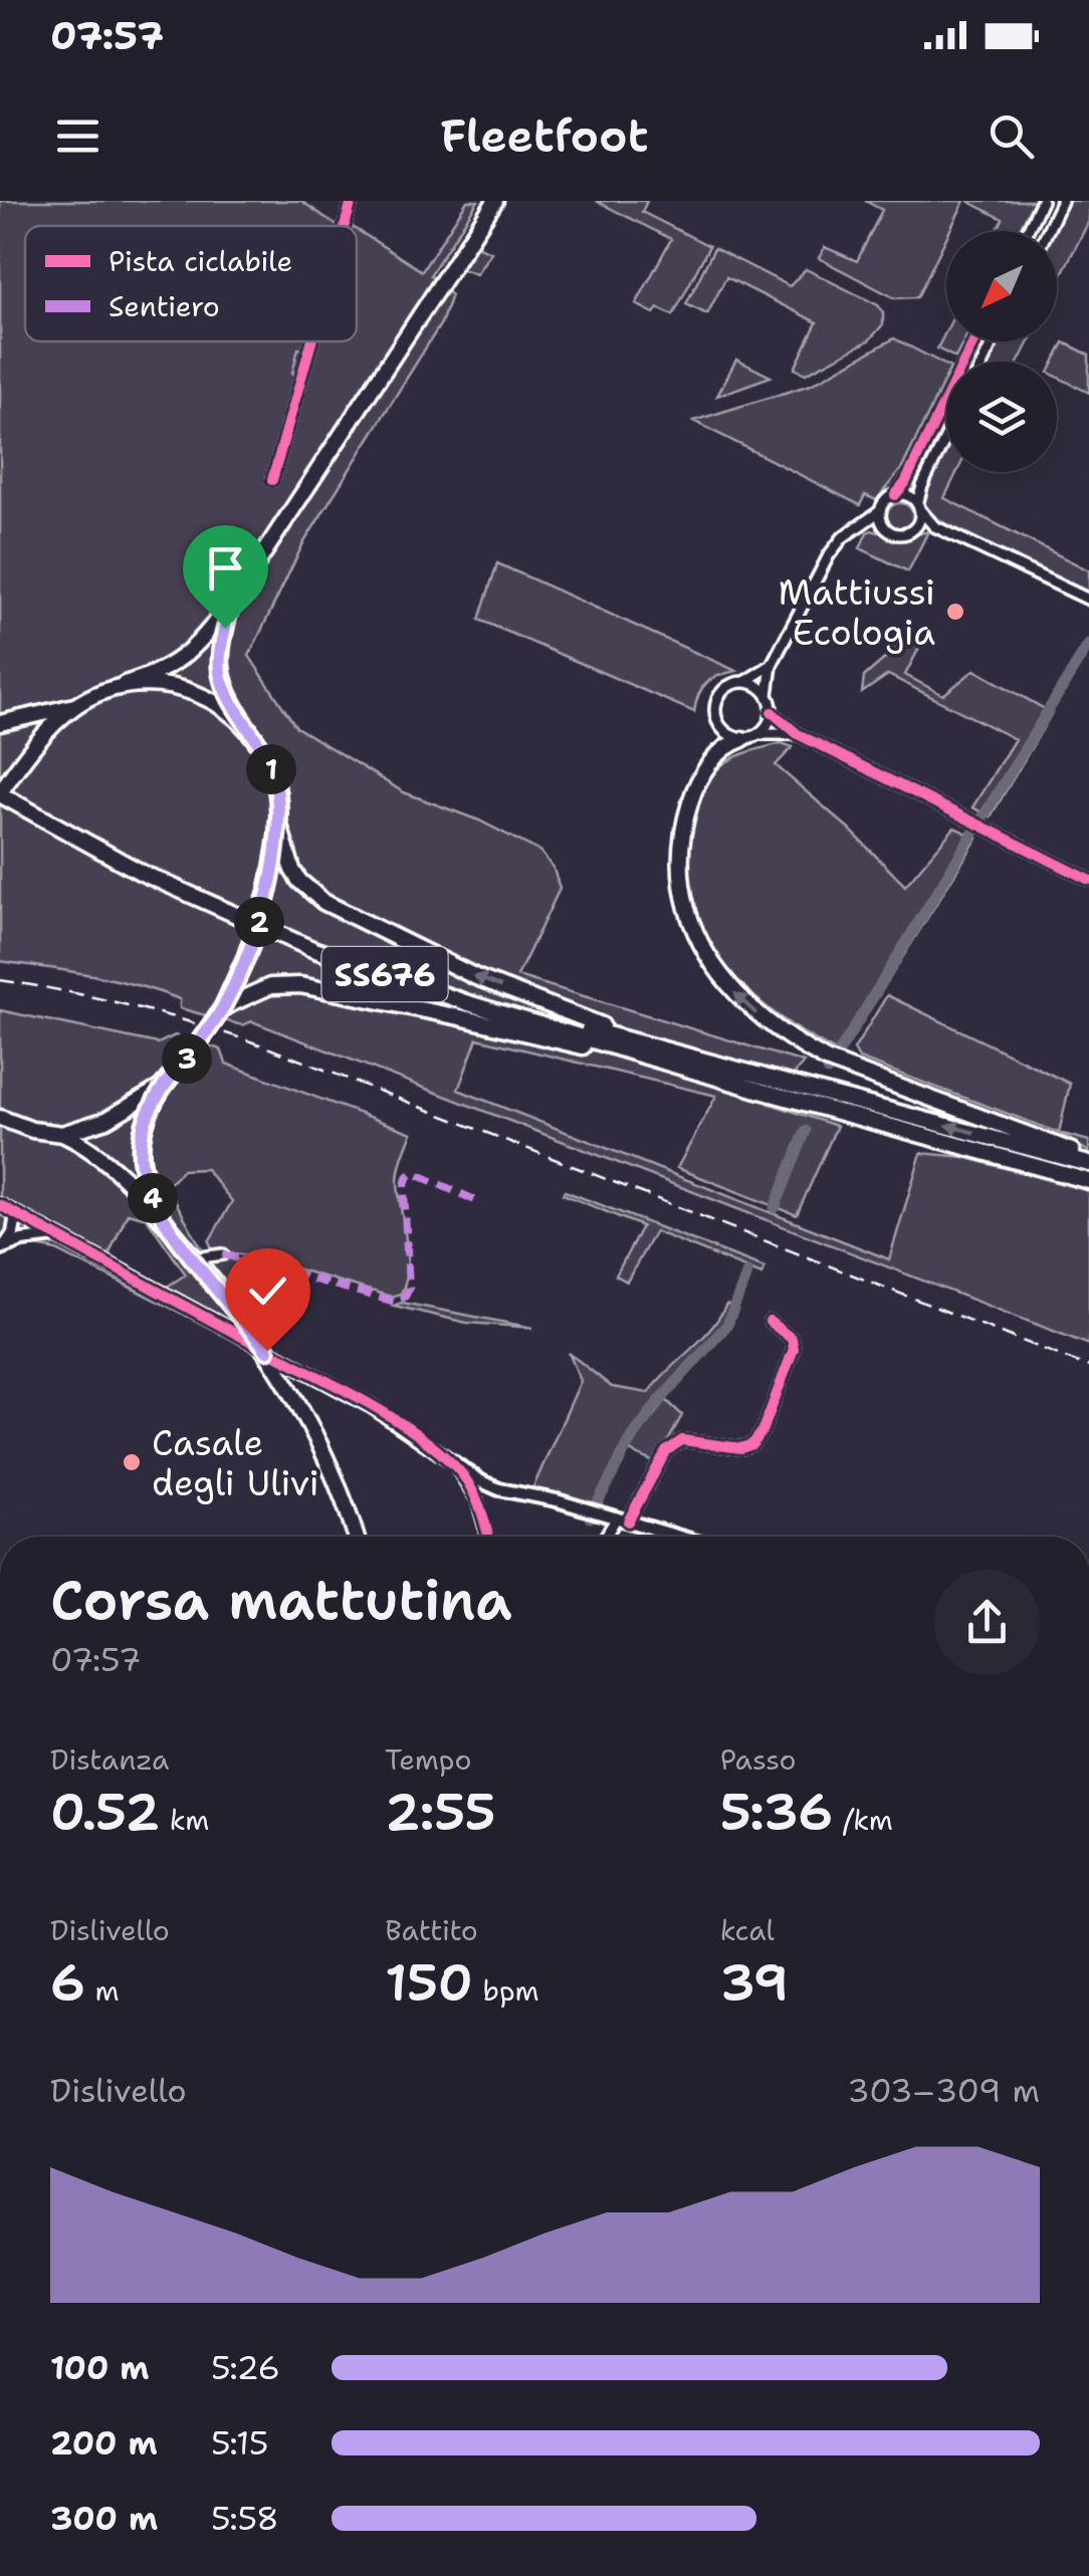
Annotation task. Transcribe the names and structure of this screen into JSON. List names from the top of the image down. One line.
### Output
{"streets":{"main road":["SS676"]},"places":["Mattiussi Ecologia","Casale degli Ulivi"],"legend":["Pista ciclabile","Sentiero"],"north":"bottom left","page":{"status":"07:57","header":"Fleetfoot","pins":["1","2","3","4"],"heading":["Corsa mattutina","07:57"],"stats":[["Distanza","0.52 km"],["Tempo","2:55"],["Passo","5:36 /km"],["Dislivello","6 m"],["Battito","150 bpm"],["kcal","39"]],"chart":["Dislivello","303–309 m"],"list":[{"name":"100 m","note":"5:26"},{"name":"200 m","note":"5:15"},{"name":"300 m","note":"5:58"}]}}
